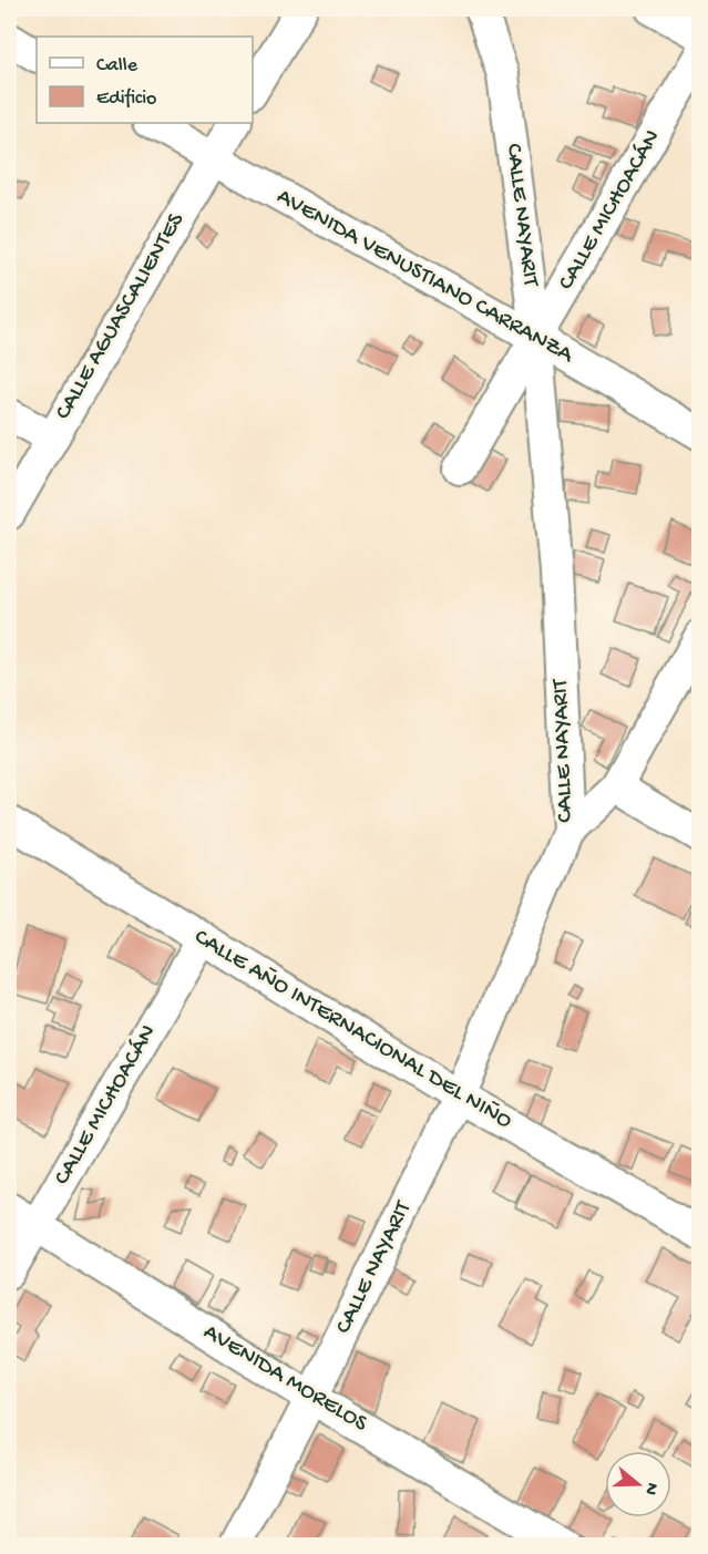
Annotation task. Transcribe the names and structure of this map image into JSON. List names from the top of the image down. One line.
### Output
{"streets":{"street":["CALLE MICHOACÁN","CALLE NAYARIT","AVENIDA VENUSTIANO CARRANZA","CALLE AGUASCALIENTES","CALLE AÑO INTERNACIONAL DEL NIÑO","AVENIDA MORELOS"]},"crossings":[["CALLE MICHOACÁN","CALLE NAYARIT"],["CALLE MICHOACÁN","AVENIDA VENUSTIANO CARRANZA"],["CALLE MICHOACÁN","CALLE AÑO INTERNACIONAL DEL NIÑO"],["CALLE MICHOACÁN","AVENIDA MORELOS"],["CALLE NAYARIT","AVENIDA VENUSTIANO CARRANZA"],["CALLE NAYARIT","CALLE AÑO INTERNACIONAL DEL NIÑO"],["CALLE NAYARIT","AVENIDA MORELOS"],["AVENIDA VENUSTIANO CARRANZA","CALLE AGUASCALIENTES"]],"legend":["Calle","Edificio"],"north":"right"}
